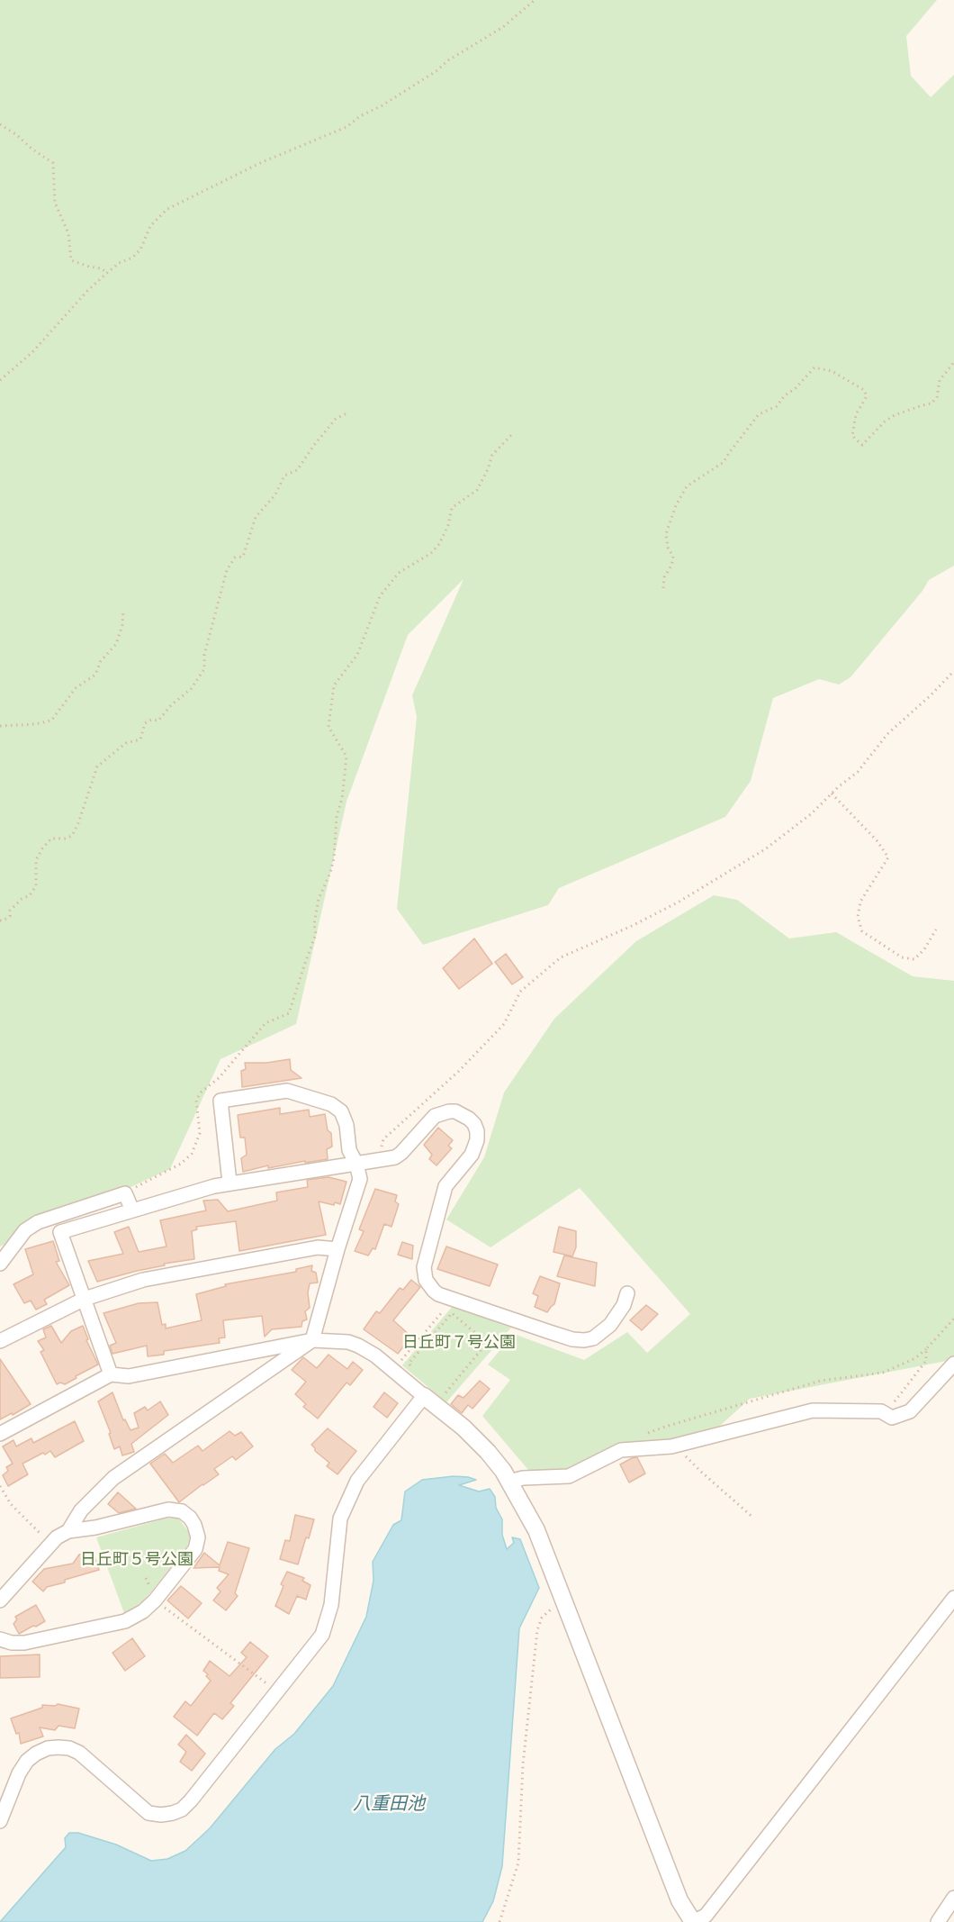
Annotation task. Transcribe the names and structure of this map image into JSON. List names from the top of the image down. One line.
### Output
{"water":["八重田池"],"parks":["日丘町７号公園","日丘町５号公園"]}
